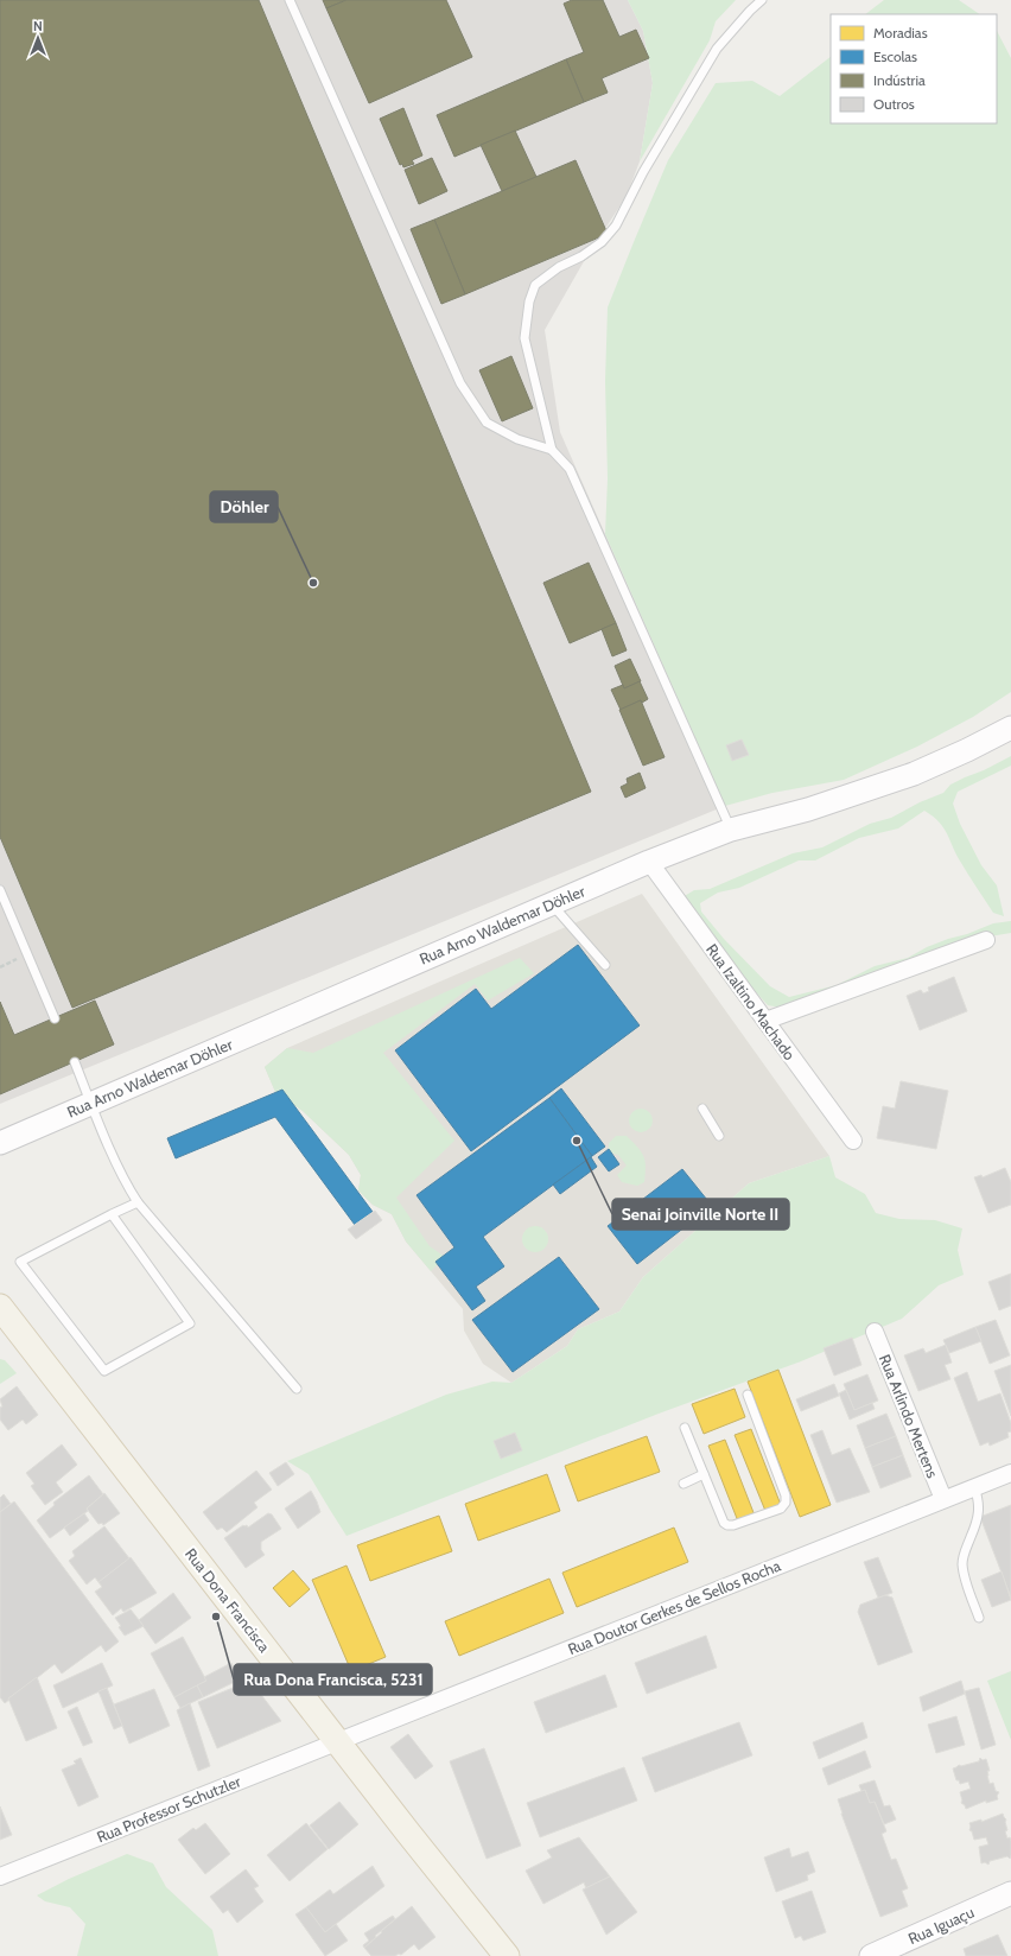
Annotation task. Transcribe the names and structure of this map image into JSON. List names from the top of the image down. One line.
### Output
{"streets":{"main road":["Rua Arno Waldemar Döhler","Rua Dona Francisca","Rua Iguaçu"],"street":["Rua Izaltino Machado","Rua Arlindo Mertens","Rua Doutor Gerkes de Sellos Rocha","Rua Professor Schutzler"]},"crossings":[["Rua Arno Waldemar Döhler","Rua Izaltino Machado"],["Rua Arlindo Mertens","Rua Doutor Gerkes de Sellos Rocha"],["Rua Dona Francisca","Rua Doutor Gerkes de Sellos Rocha"],["Rua Dona Francisca","Rua Professor Schutzler"],["Rua Doutor Gerkes de Sellos Rocha","Rua Professor Schutzler"]],"places":["Döhler","Senai Joinville Norte II","Rua Dona Francisca, 5231"],"legend":["Moradias","Escolas","Indústria","Outros"],"north":"top"}
